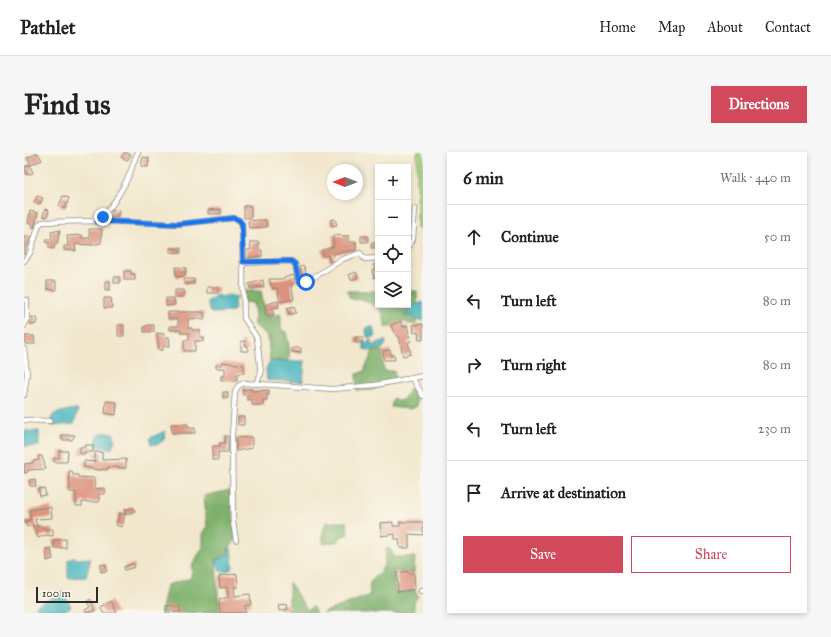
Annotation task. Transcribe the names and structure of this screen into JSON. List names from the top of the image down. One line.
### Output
{"scale_bar":"100 m","north":"left","page":{"header":"Pathlet","nav":["Home","Map","About","Contact"],"buttons":["Directions",["Save","Share"]],"title":"Find us","heading":["6 min","Walk · 440 m"],"map_buttons":["+","−"],"list":[["Continue","50 m"],["Turn left","80 m"],["Turn right","80 m"],["Turn left","230 m"],"Arrive at destination"],"scale":"100 m"}}
